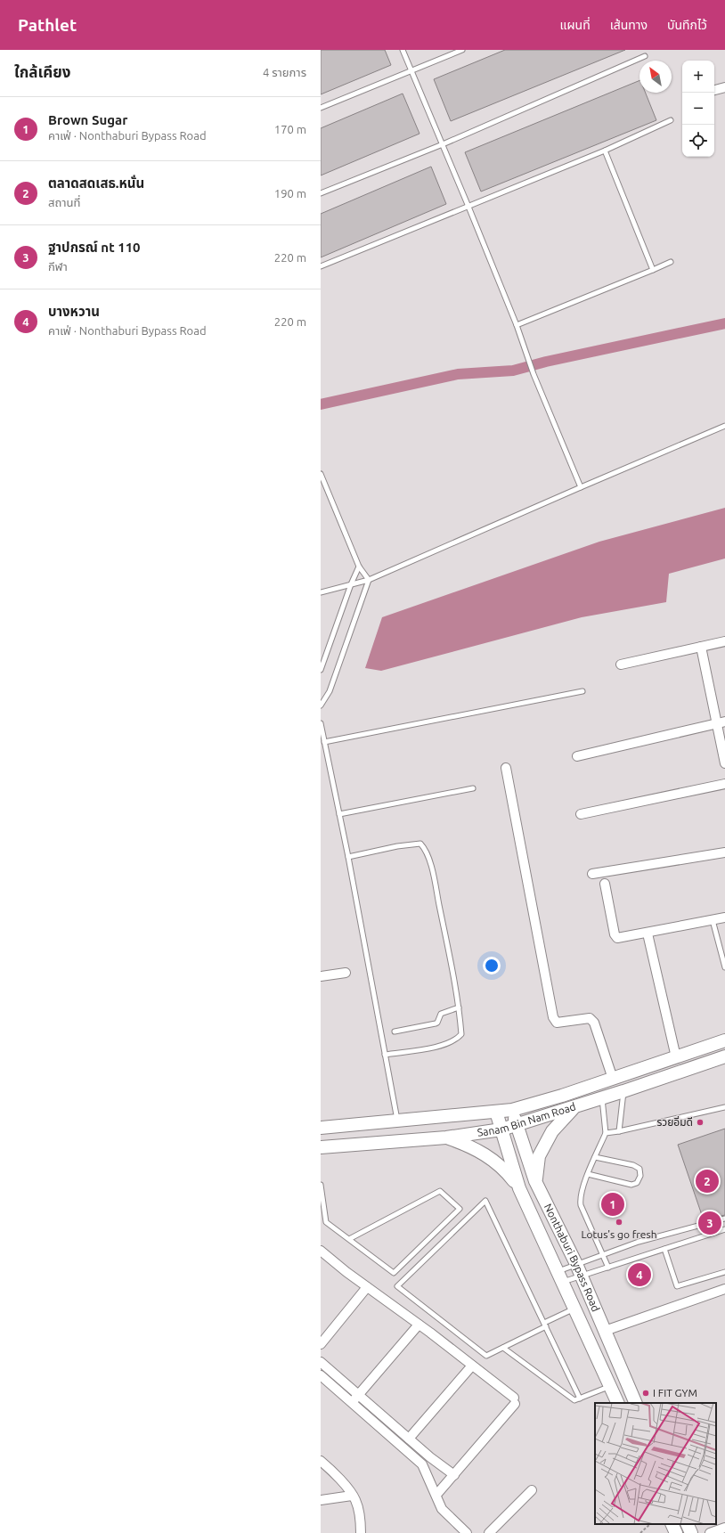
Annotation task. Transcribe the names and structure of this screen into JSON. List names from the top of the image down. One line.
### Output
{"streets":{"main road":["Sanam Bin Nam Road","Nonthaburi Bypass Road"]},"crossings":[["Sanam Bin Nam Road","Nonthaburi Bypass Road"]],"places":["รวยอิ่มดี","Lotus's go fresh","I FIT GYM"],"north":"top left","page":{"header":"Pathlet","nav":["แผนที่","เส้นทาง","บันทึกไว้"],"heading":["ใกล้เคียง","4 รายการ"],"map_buttons":["+","−"],"list":[{"mark":"1","name":"Brown Sugar","note":"คาเฟ่ · Nonthaburi Bypass Road","value":"170 m"},{"mark":"2","name":"ตลาดสดเสธ.หนั่น","note":"สถานที่","value":"190 m"},{"mark":"3","name":"ฐาปกรณ์ nt 110","note":"กีฬา","value":"220 m"},{"mark":"4","name":"บางหวาน","note":"คาเฟ่ · Nonthaburi Bypass Road","value":"220 m"}],"pins":["2","1","3","4"]}}
